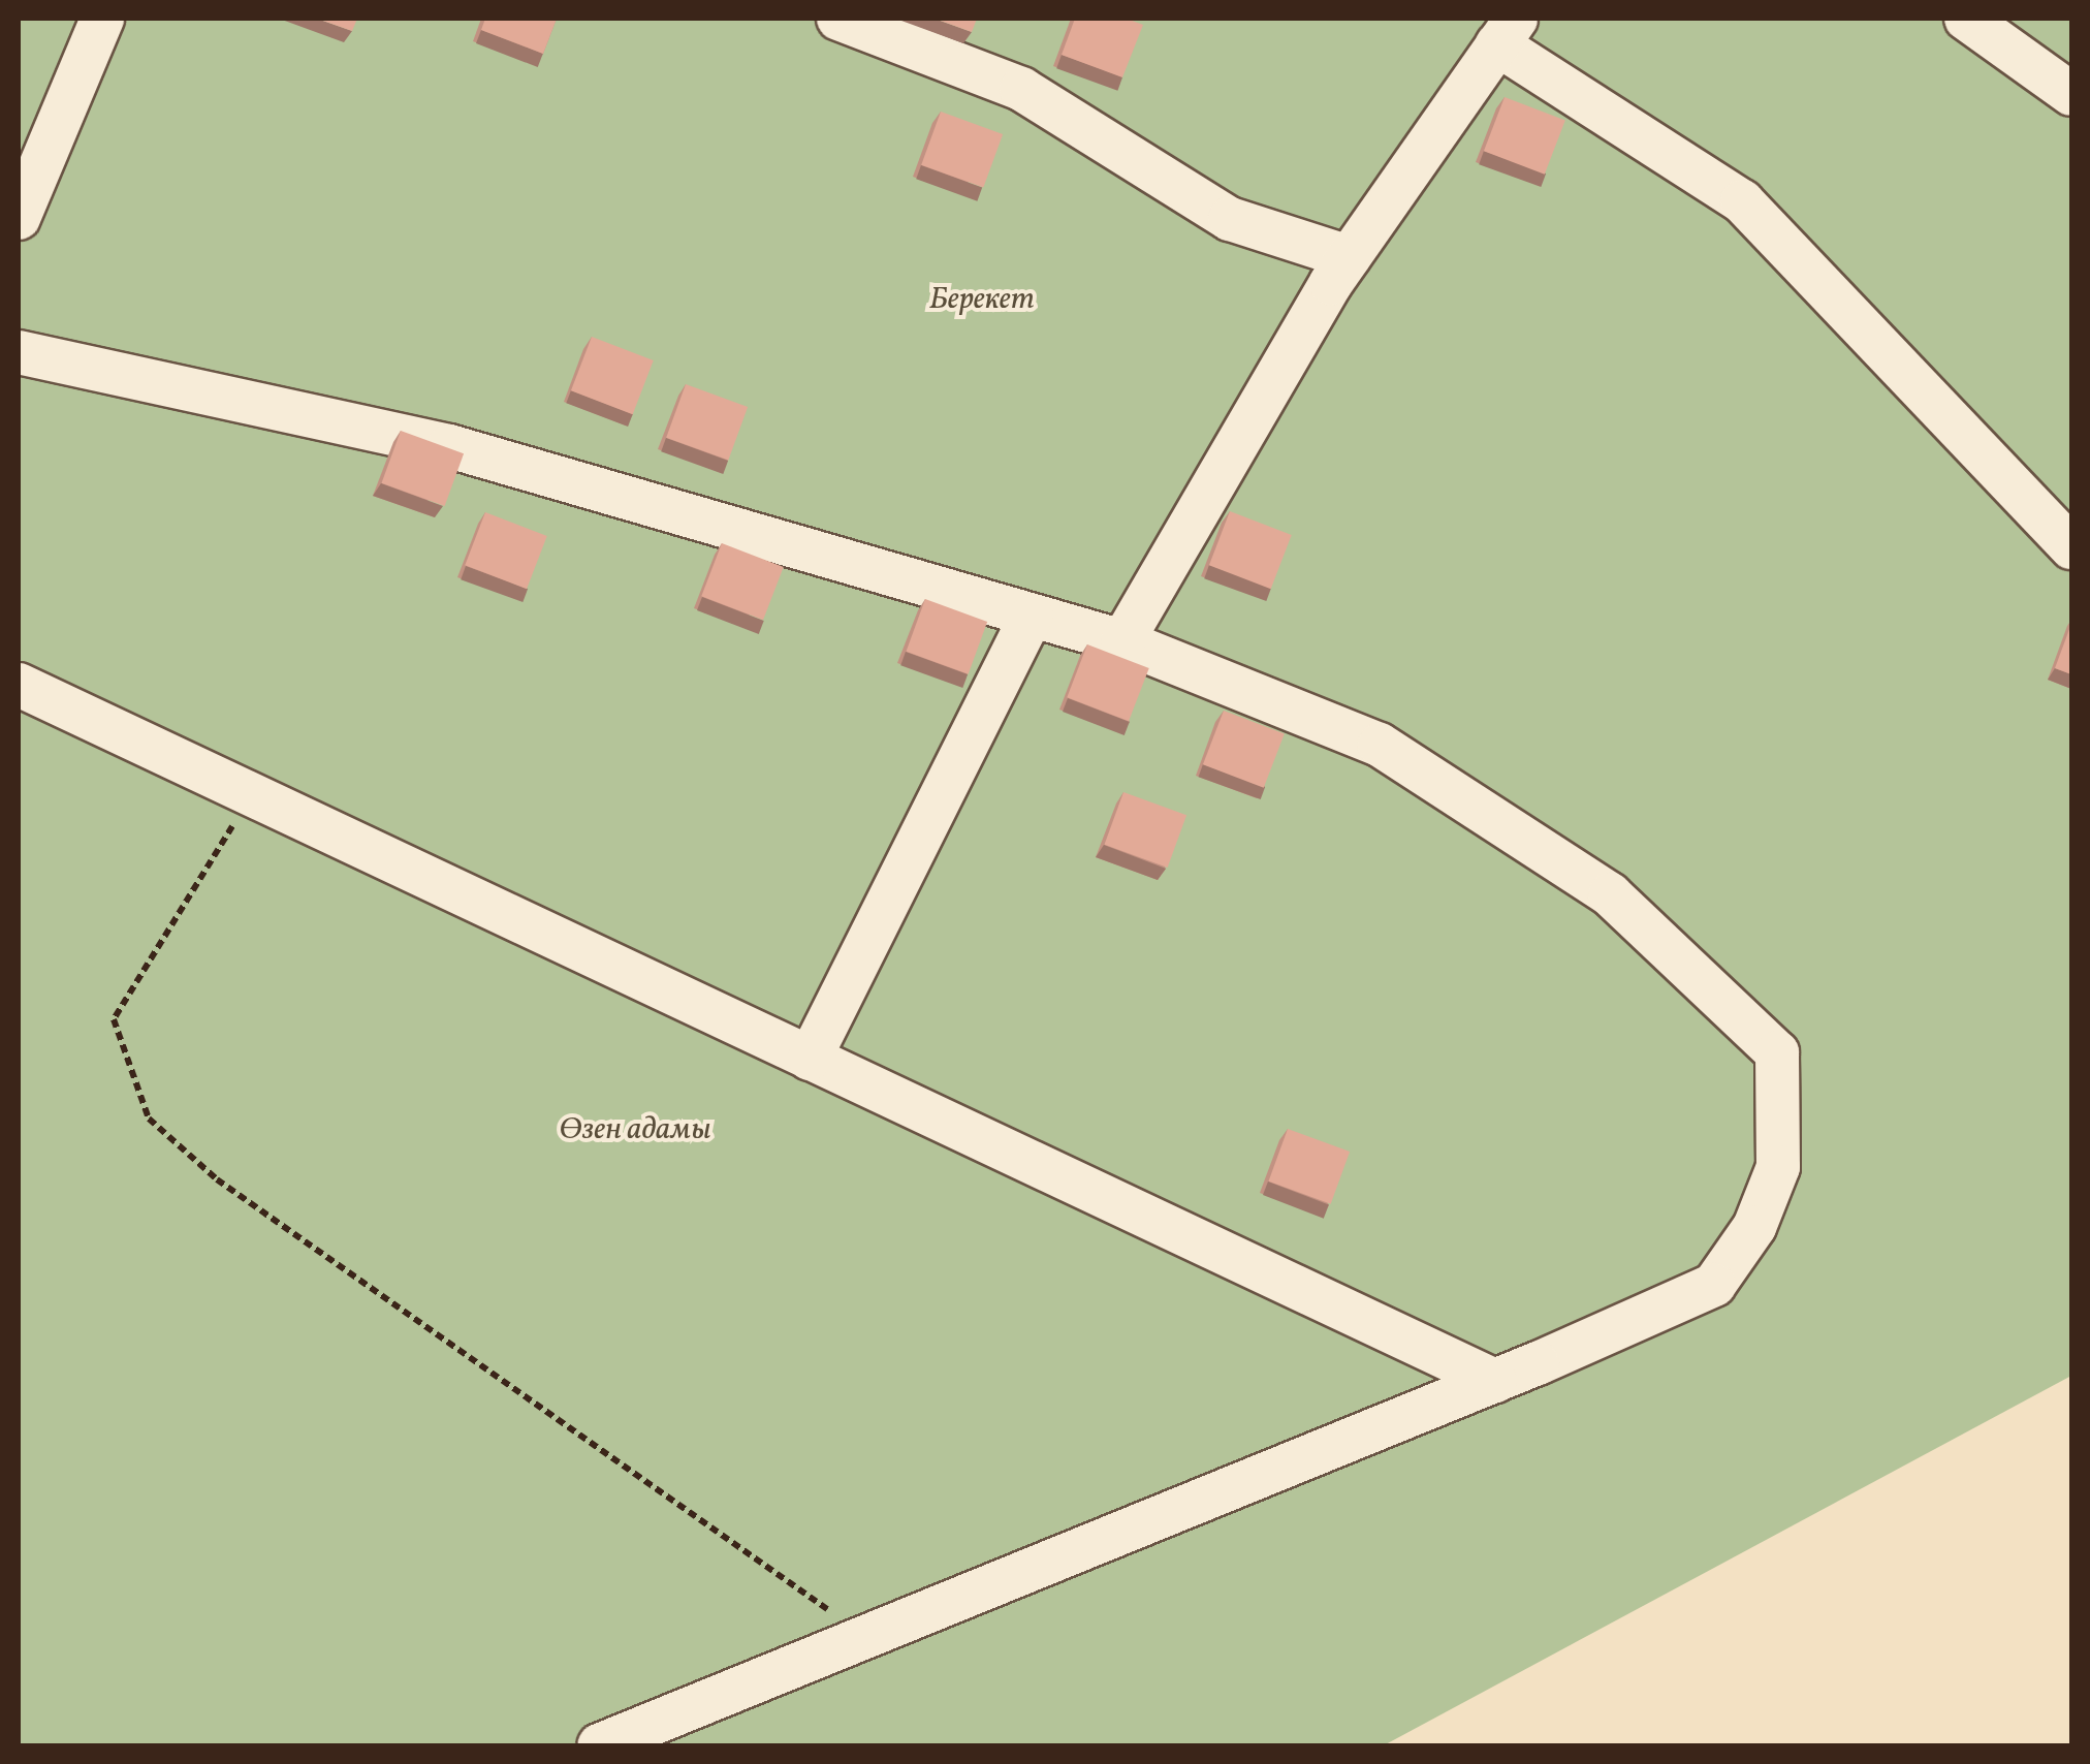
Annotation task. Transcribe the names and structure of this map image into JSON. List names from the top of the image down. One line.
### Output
{"parks":["Берекет","Өзен адамы"]}
